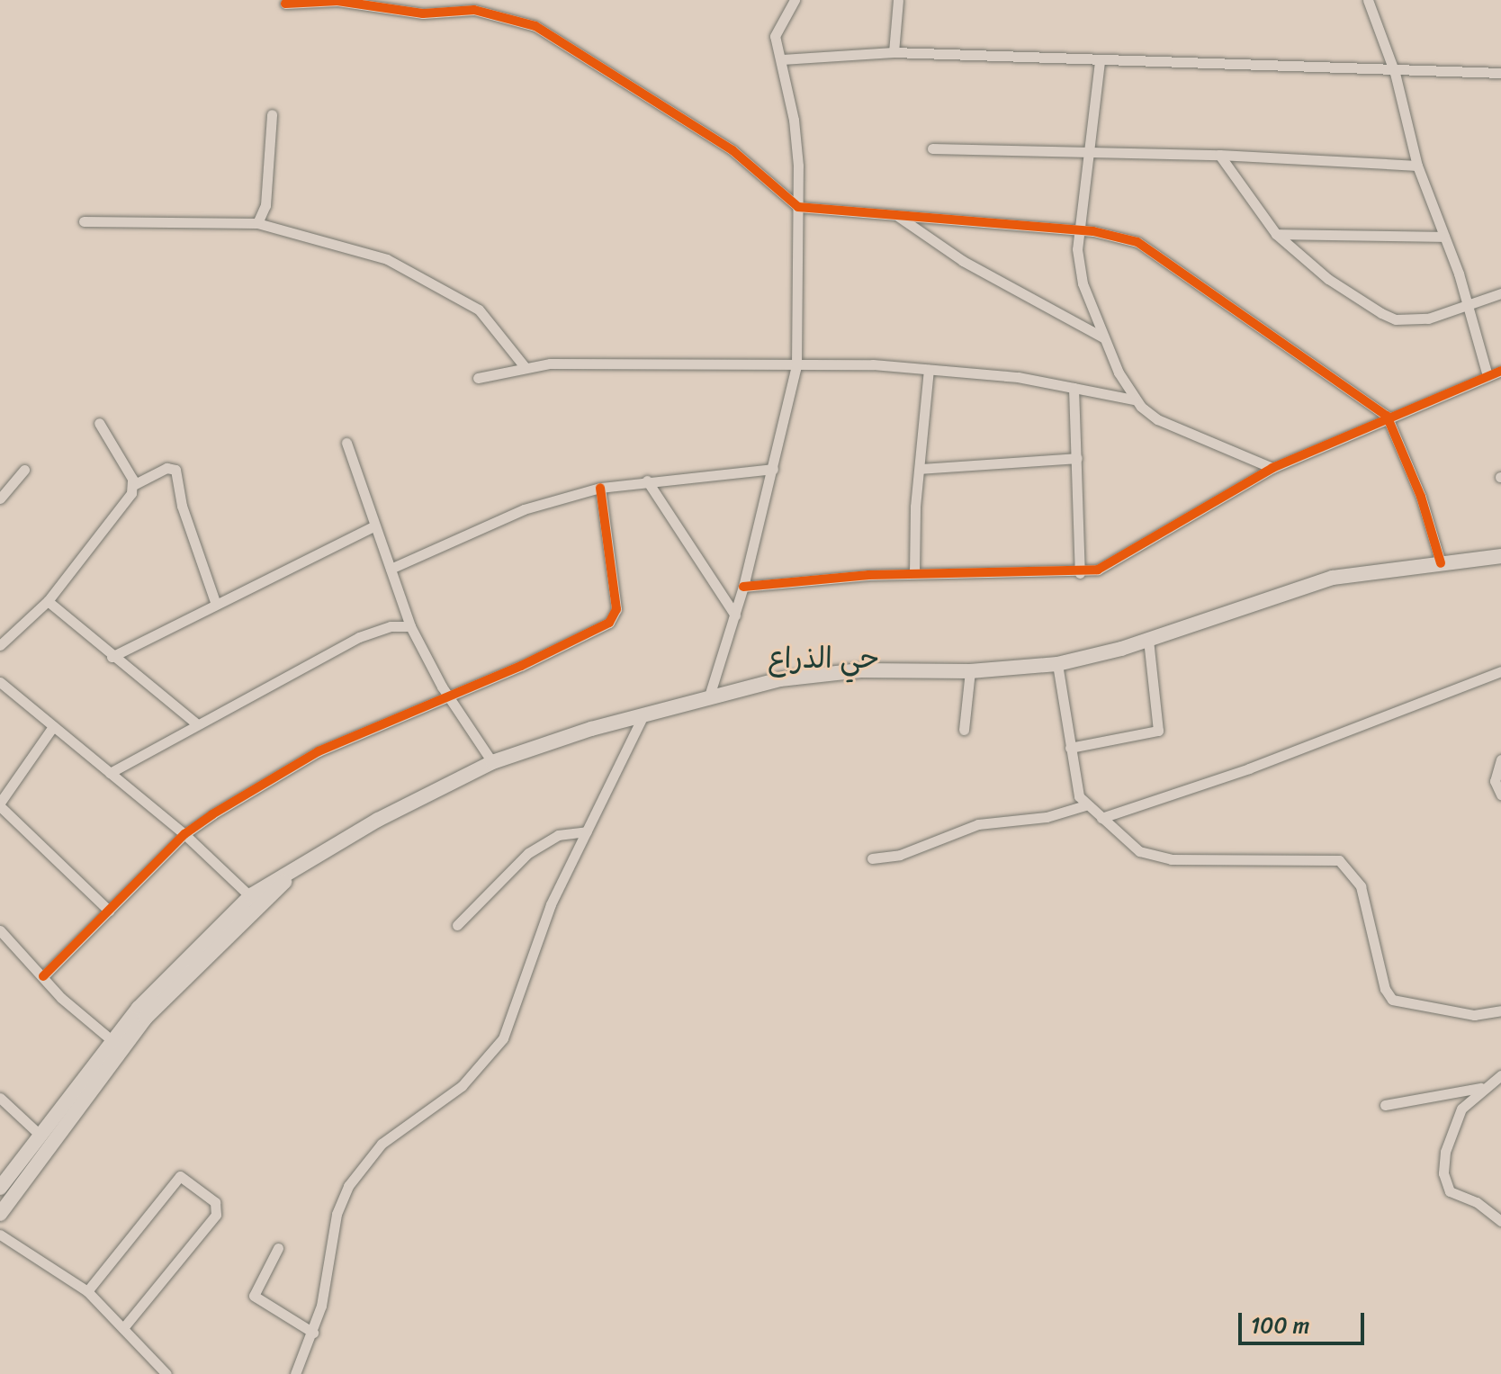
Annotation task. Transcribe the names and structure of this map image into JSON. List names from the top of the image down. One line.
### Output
{"districts":["حي الذراع"],"scale_bar":"100 m"}
